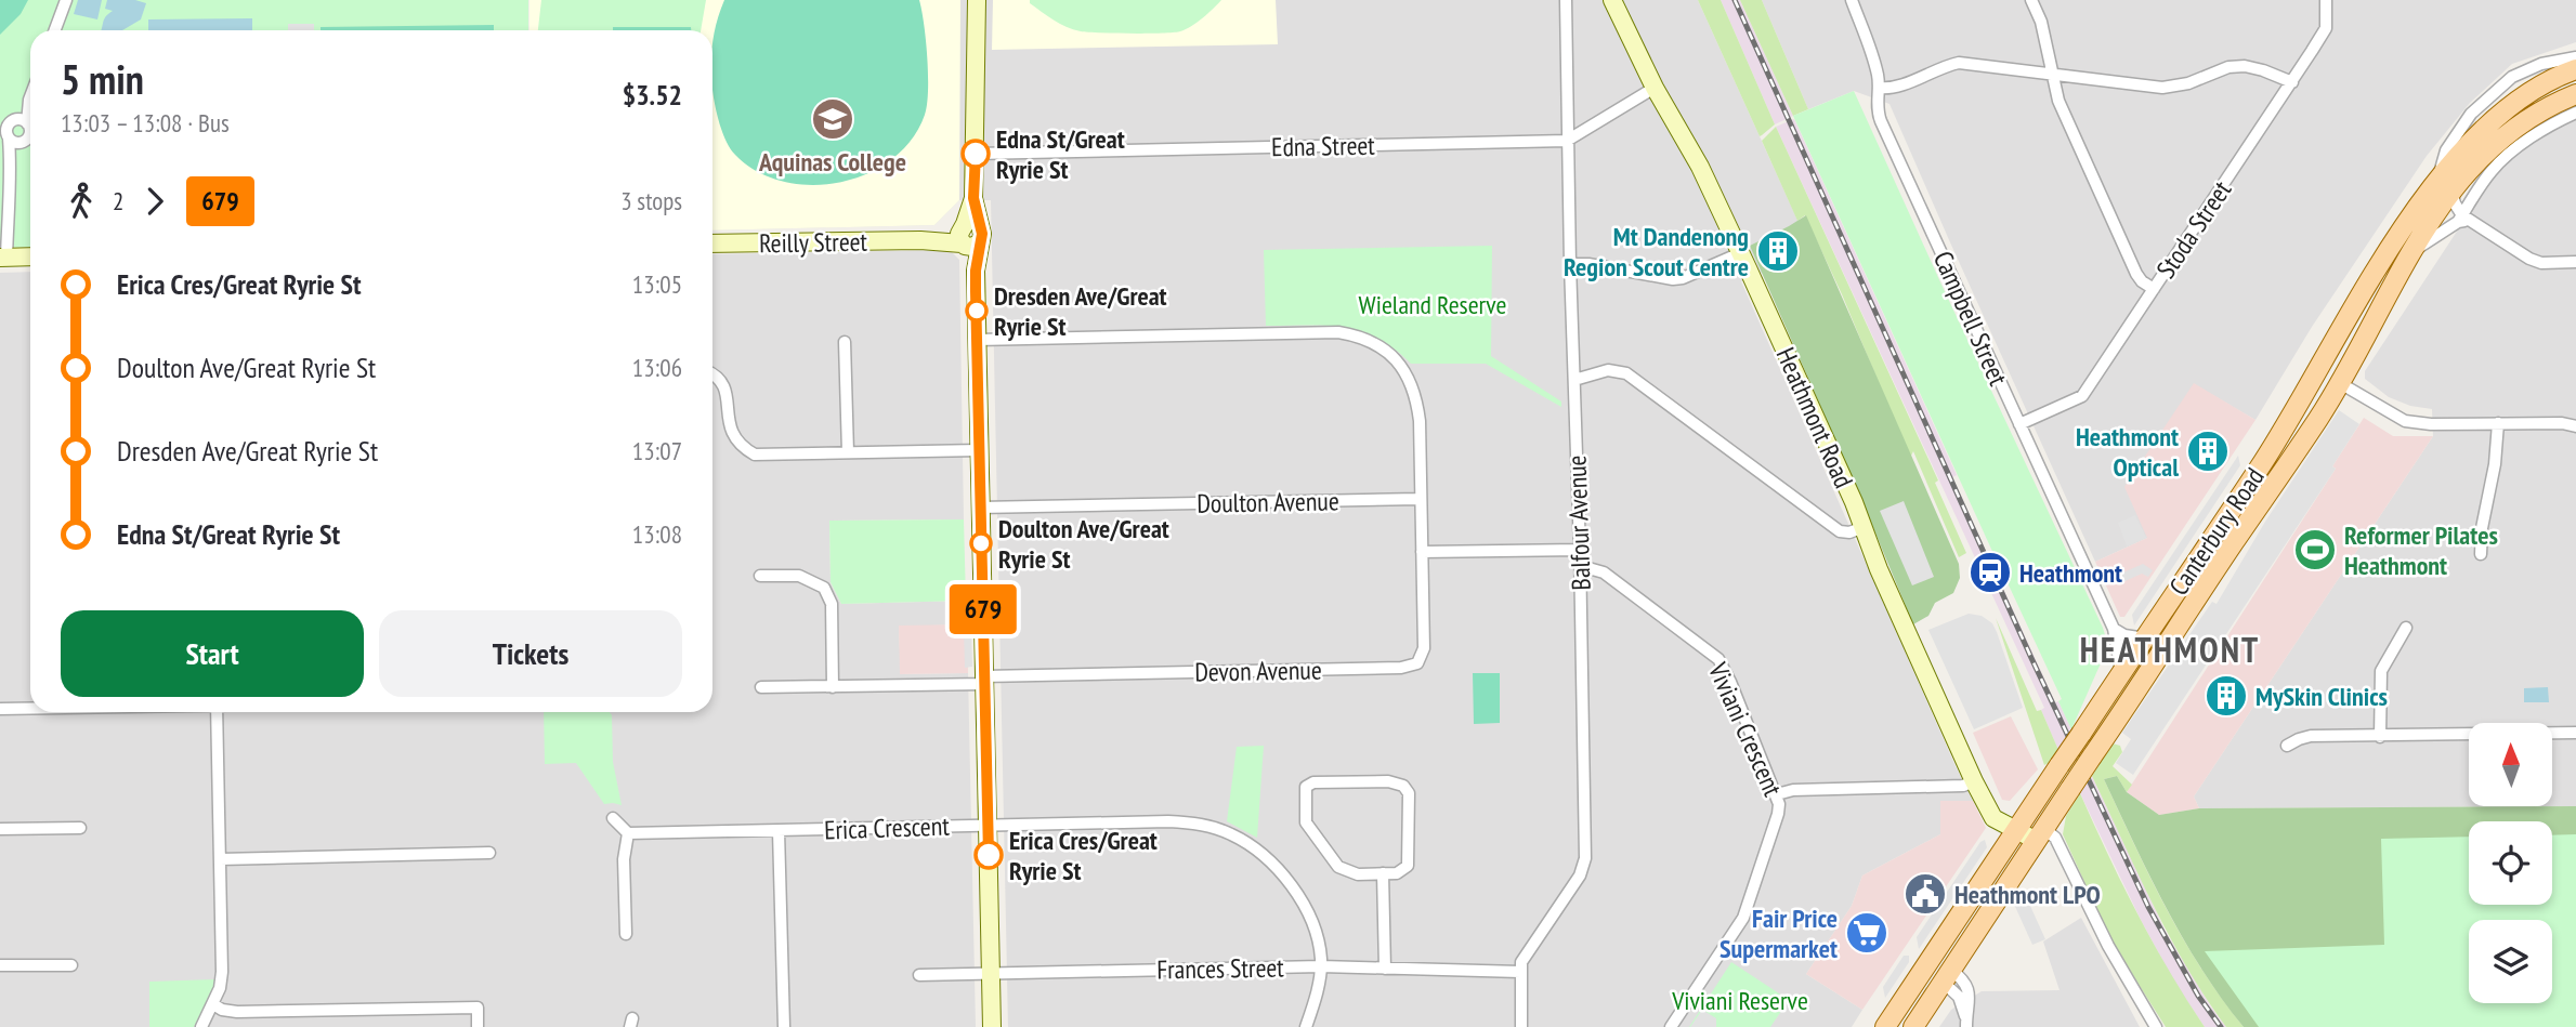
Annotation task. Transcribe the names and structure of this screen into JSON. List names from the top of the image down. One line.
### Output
{"streets":{"main road":["Canterbury Road"],"street":["Edna Street","Stoda Street","Reilly Street","Campbell Street","Heathmont Road","Doulton Avenue","Balfour Avenue","Devon Avenue","Viviani Crescent","Erica Crescent","Frances Street"]},"crossings":[["Edna Street","Heathmont Road"],["Edna Street","Balfour Avenue"],["Stoda Street","Campbell Street"],["Campbell Street","Canterbury Road"],["Balfour Avenue","Viviani Crescent"],["Balfour Avenue","Frances Street"],["Erica Crescent","Frances Street"]],"districts":["HEATHMONT"],"parks":["Wieland Reserve","Viviani Reserve"],"places":{"school or university":["Aquinas College"],"other":["Edna St/Great Ryrie St","Dresden Ave/Great Ryrie St","Doulton Ave/Great Ryrie St","Erica Cres/Great Ryrie St"],"building":["Mt Dandenong Region Scout Centre","Heathmont Optical","MySkin Clinics"],"sports":["Reformer Pilates Heathmont"],"station":["Heathmont"],"public building":["Heathmont LPO"],"supermarket":["Fair Price Supermarket"]},"lines":["bus line 679"],"north":"top","page":{"on_map":"679","heading":["5 min","13:03 – 13:08 · Bus","$3.52"],"legs":["2","679","3 stops"],"list":[{"name":"Erica Cres/Great Ryrie St","value":"13:05"},{"name":"Doulton Ave/Great Ryrie St","value":"13:06"},{"name":"Dresden Ave/Great Ryrie St","value":"13:07"},{"name":"Edna St/Great Ryrie St","value":"13:08"}],"buttons":["Start","Tickets"]}}
